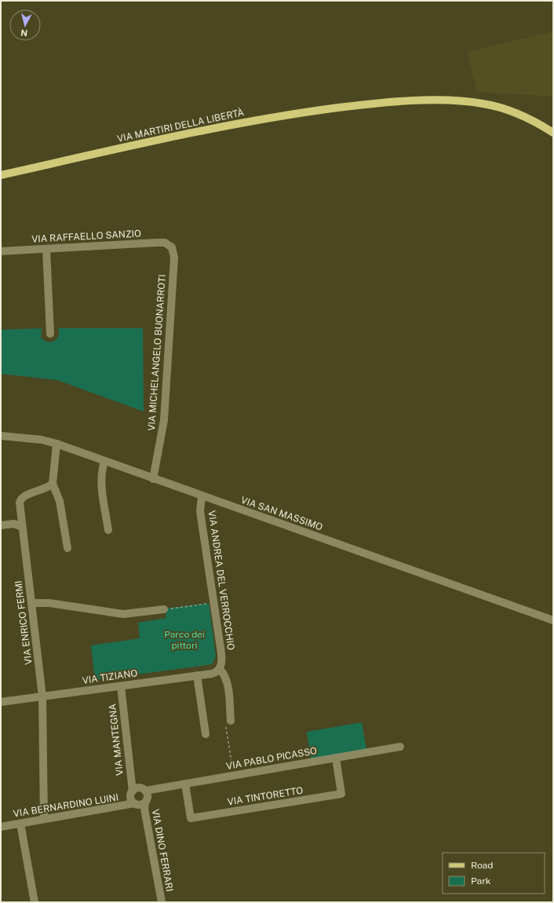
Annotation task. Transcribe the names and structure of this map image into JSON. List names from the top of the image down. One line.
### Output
{"streets":{"main road":["VIA MARTIRI DELLA LIBERTÀ"],"street":["VIA RAFFAELLO SANZIO","VIA MICHELANGELO BUONARROTI","VIA SAN MASSIMO","VIA ANDREA DEL VERROCCHIO","VIA ENRICO FERMI","VIA TIZIANO","VIA MANTEGNA","VIA PABLO PICASSO","VIA TINTORETTO","VIA BERNARDINO LUINI","VIA DINO FERRARI"]},"crossings":[["VIA RAFFAELLO SANZIO","VIA MICHELANGELO BUONARROTI"],["VIA MICHELANGELO BUONARROTI","VIA SAN MASSIMO"],["VIA SAN MASSIMO","VIA ANDREA DEL VERROCCHIO"],["VIA ANDREA DEL VERROCCHIO","VIA TIZIANO"],["VIA ENRICO FERMI","VIA TIZIANO"],["VIA ENRICO FERMI","VIA BERNARDINO LUINI"],["VIA TIZIANO","VIA MANTEGNA"],["VIA MANTEGNA","VIA PABLO PICASSO"],["VIA MANTEGNA","VIA BERNARDINO LUINI"],["VIA MANTEGNA","VIA DINO FERRARI"],["VIA PABLO PICASSO","VIA TINTORETTO"],["VIA PABLO PICASSO","VIA BERNARDINO LUINI"],["VIA PABLO PICASSO","VIA DINO FERRARI"],["VIA BERNARDINO LUINI","VIA DINO FERRARI"]],"parks":["Parco dei pittori"],"legend":["Road","Park"],"north":"bottom"}
